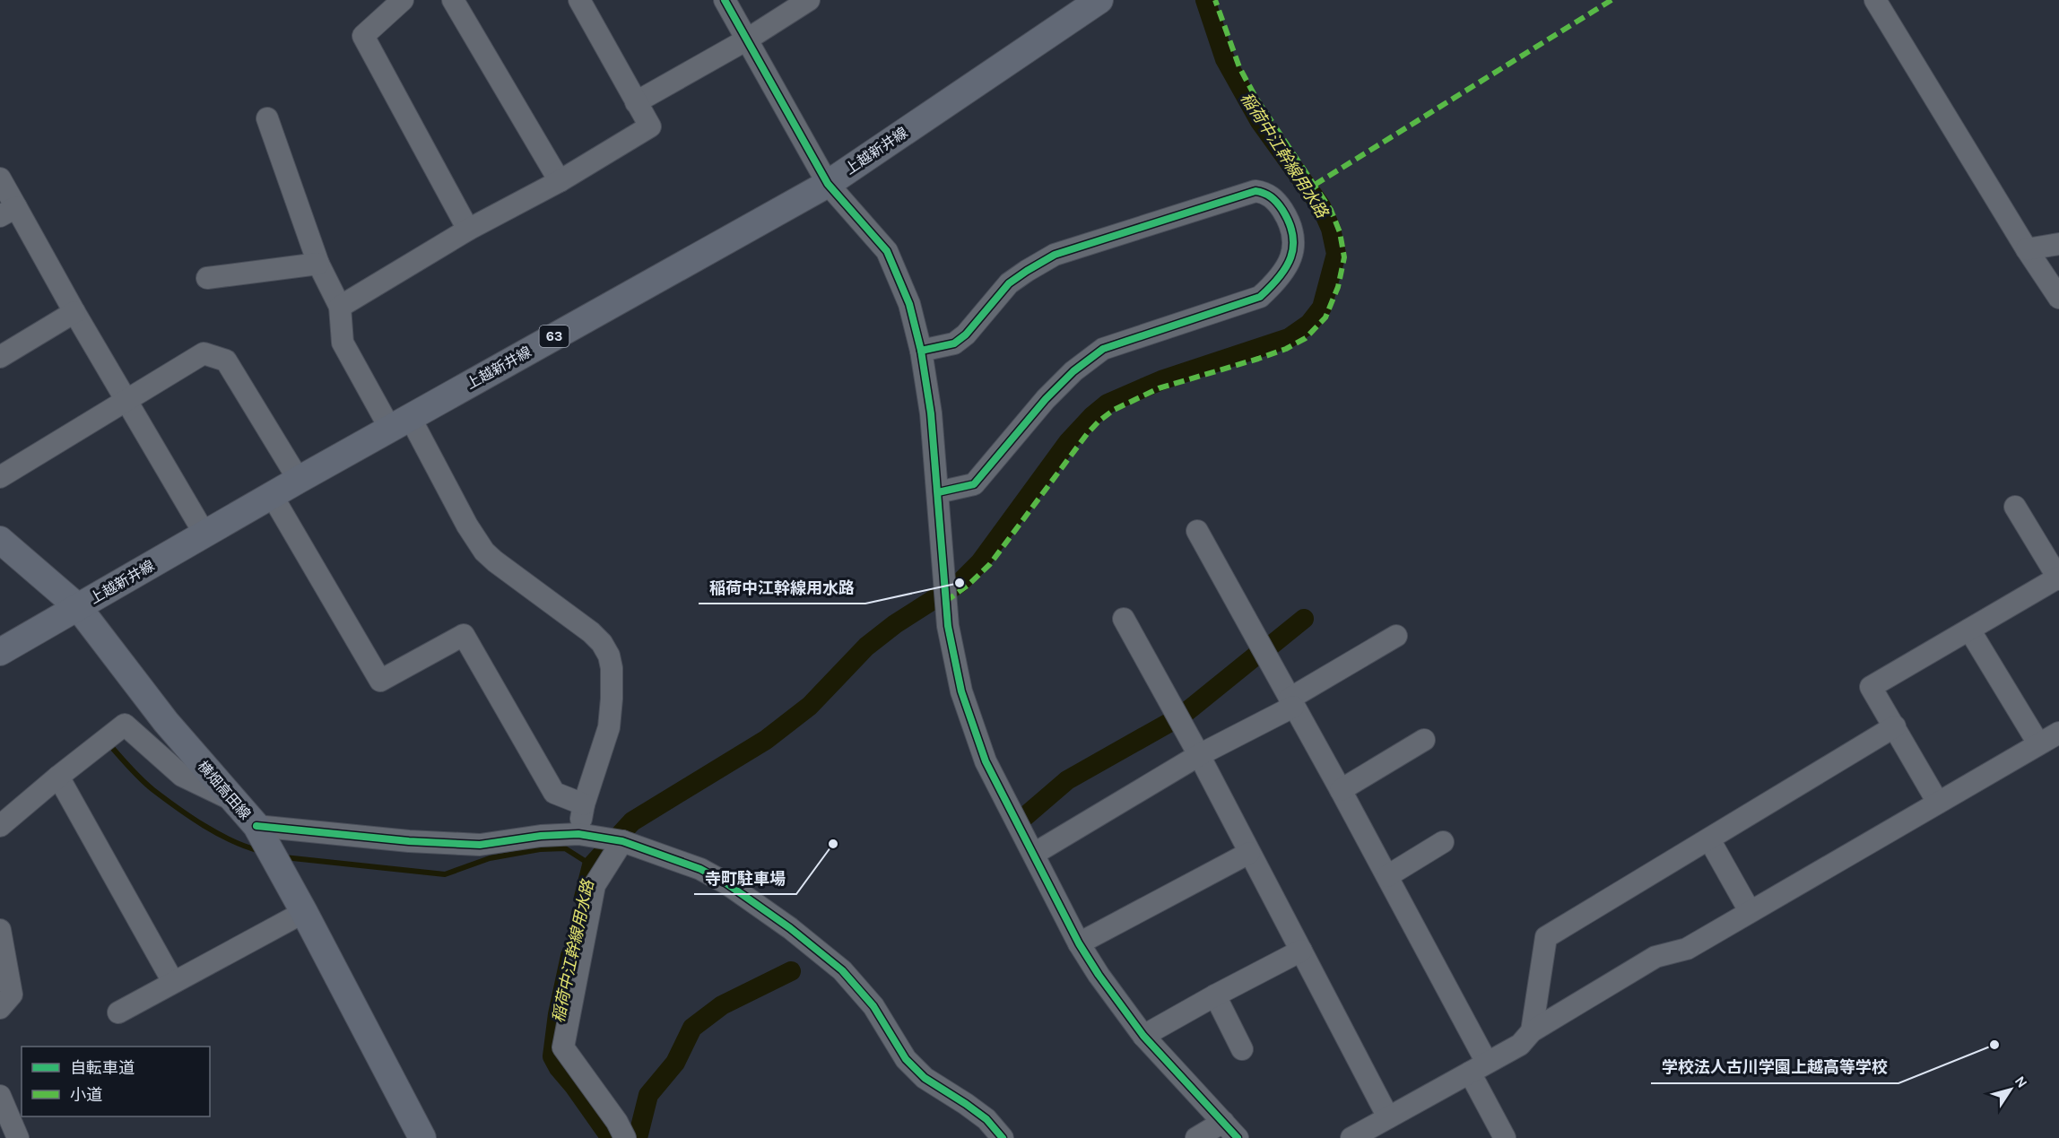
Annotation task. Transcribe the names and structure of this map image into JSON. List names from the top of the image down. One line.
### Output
{"streets":{"main road":["上越新井線","63","横畑高田線"]},"crossings":[["上越新井線","横畑高田線"]],"water":["稲荷中江幹線用水路"],"places":["稲荷中江幹線用水路","寺町駐車場","学校法人古川学園上越高等学校"],"legend":["自転車道","小道"],"north":"top right"}
